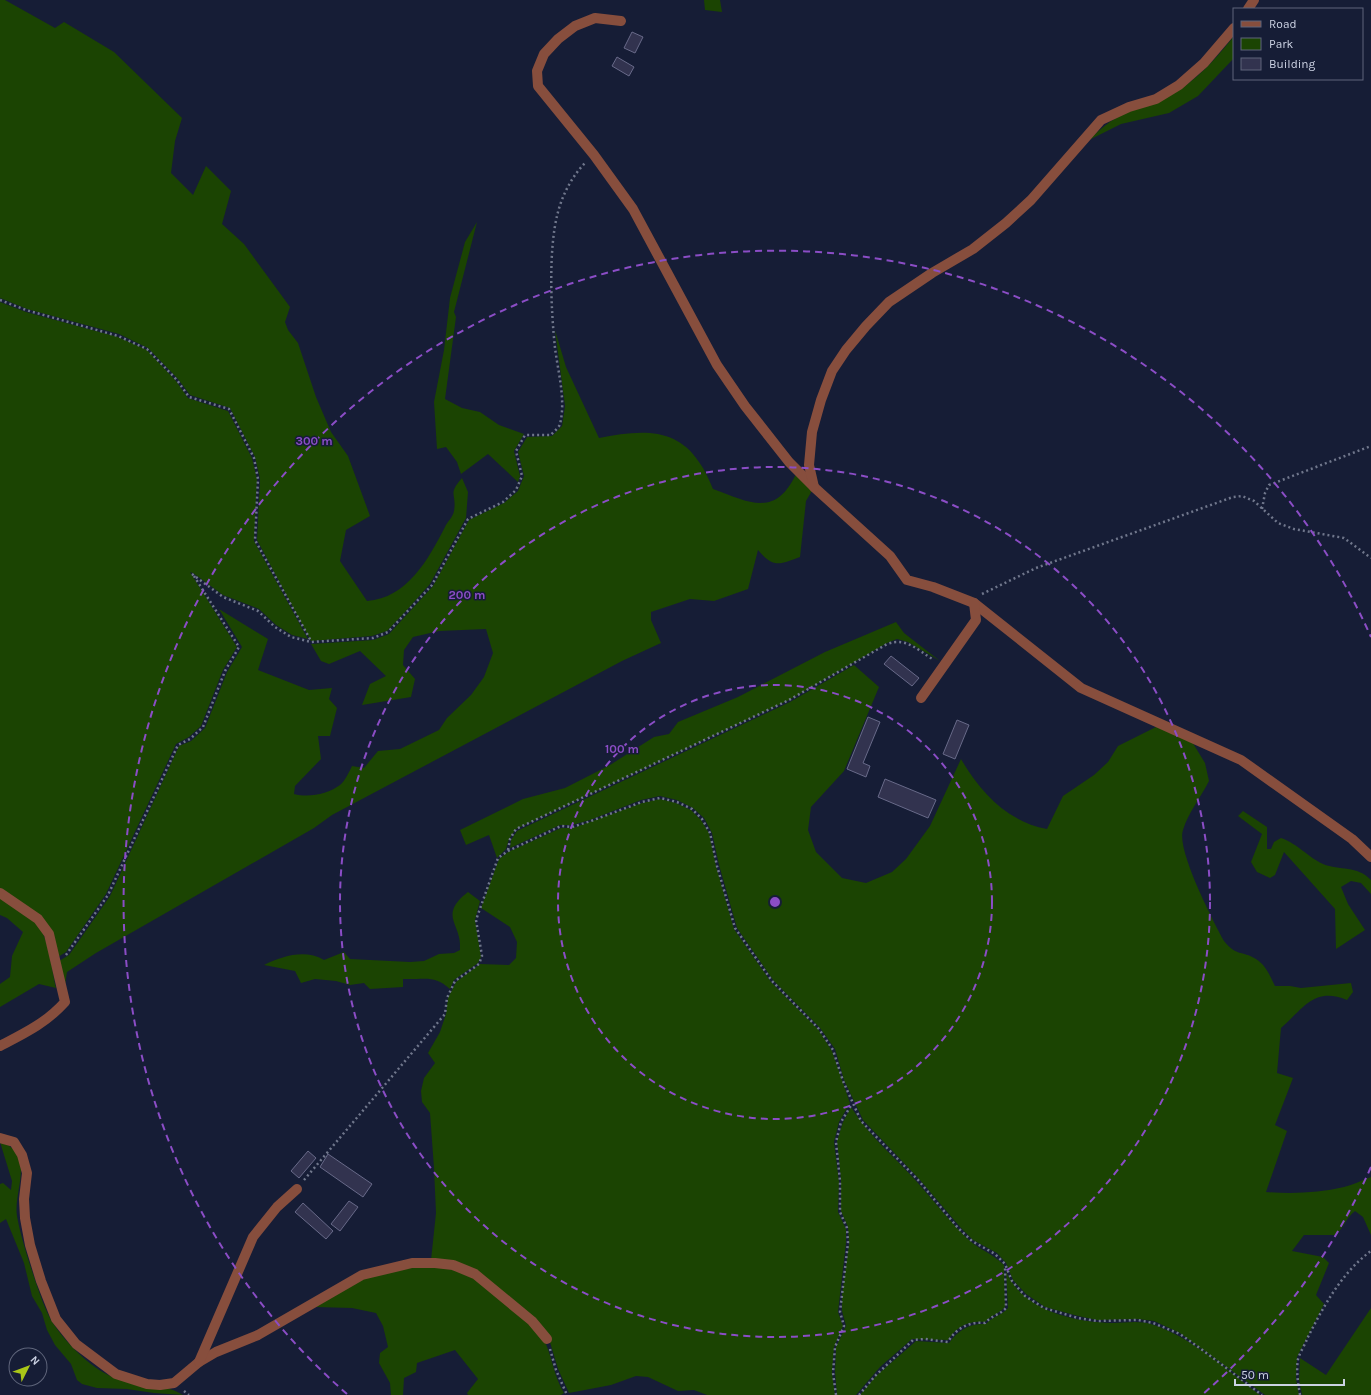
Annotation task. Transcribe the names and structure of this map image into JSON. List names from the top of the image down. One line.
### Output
{"legend":["Road","Park","Building"],"scale_bar":"50 m","north":"top right","rings":["300 m","200 m","100 m"]}
